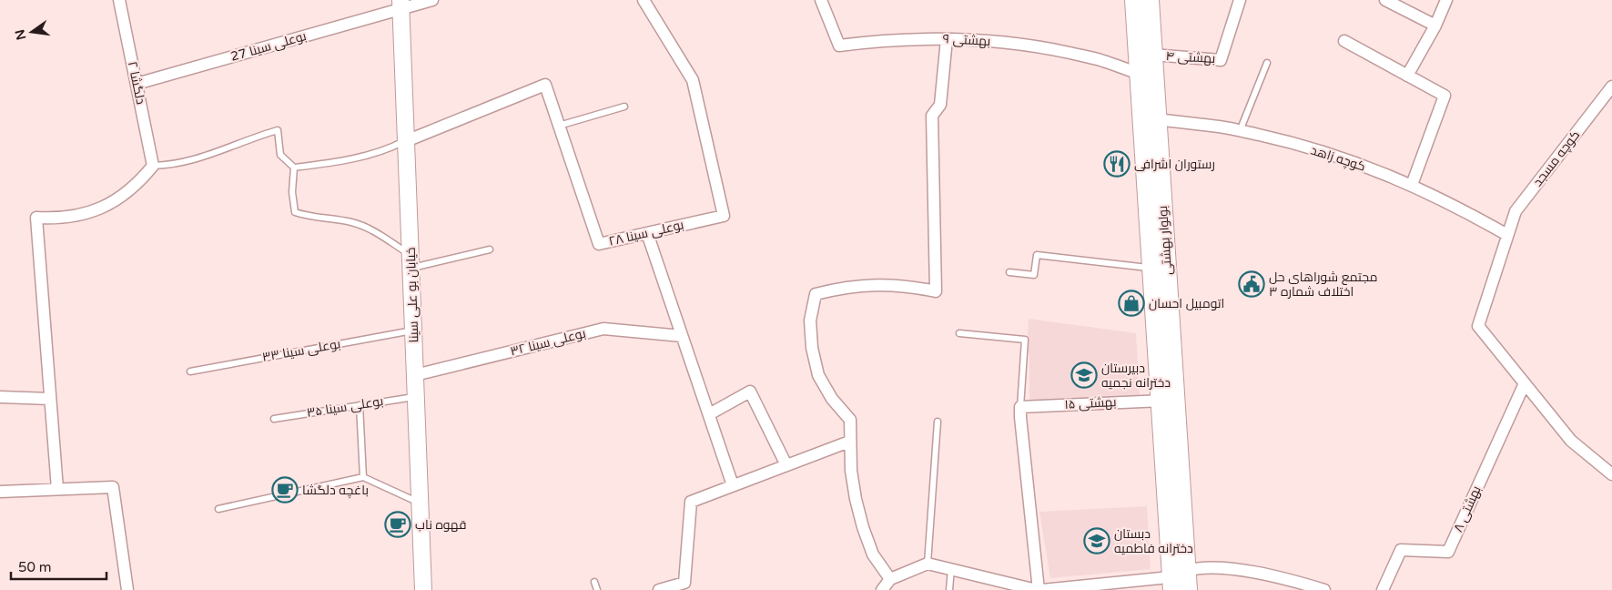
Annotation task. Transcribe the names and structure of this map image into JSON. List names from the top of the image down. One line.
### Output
{"streets":{"main road":["بولوار بهشتی","خیابان بو علی سینا"],"street":["بهشتی ۹","بوعلی سینا 27","بهشتی ۴","دلگشا ۲","کوچه زاهد","کوچه مسجد","بوعلی سینا ۲۸","بوعلی سینا ۳۲","بهشتی ۱۵","بهشتی ۸"],"lane":["بوعلی سینا ۳۳","بوعلی سینا ۳۵"]},"crossings":[["بهشتی ۹","بولوار بهشتی"],["بوعلی سینا 27","دلگشا ۲"],["بوعلی سینا 27","خیابان بو علی سینا"],["بهشتی ۴","بولوار بهشتی"],["کوچه زاهد","کوچه مسجد"],["کوچه زاهد","بولوار بهشتی"],["کوچه مسجد","بهشتی ۸"],["بوعلی سینا ۲۸","خیابان بو علی سینا"],["بولوار بهشتی","بهشتی ۱۵"],["خیابان بو علی سینا","بوعلی سینا ۳۲"],["خیابان بو علی سینا","بوعلی سینا ۳۳"],["خیابان بو علی سینا","بوعلی سینا ۳۵"]],"places":{"restaurant":["رستوران اشرافی"],"public building":["مجتمع شوراهای حل اختلاف شماره ۳"],"shop":["اتومبیل احسان"],"school or university":["دبیرستان دخترانه نجمیه","دبستان دخترانه فاطمیه"],"cafe":["باغچه دلگشا","قهوه ناب"]},"scale_bar":"50 m","north":"left"}
